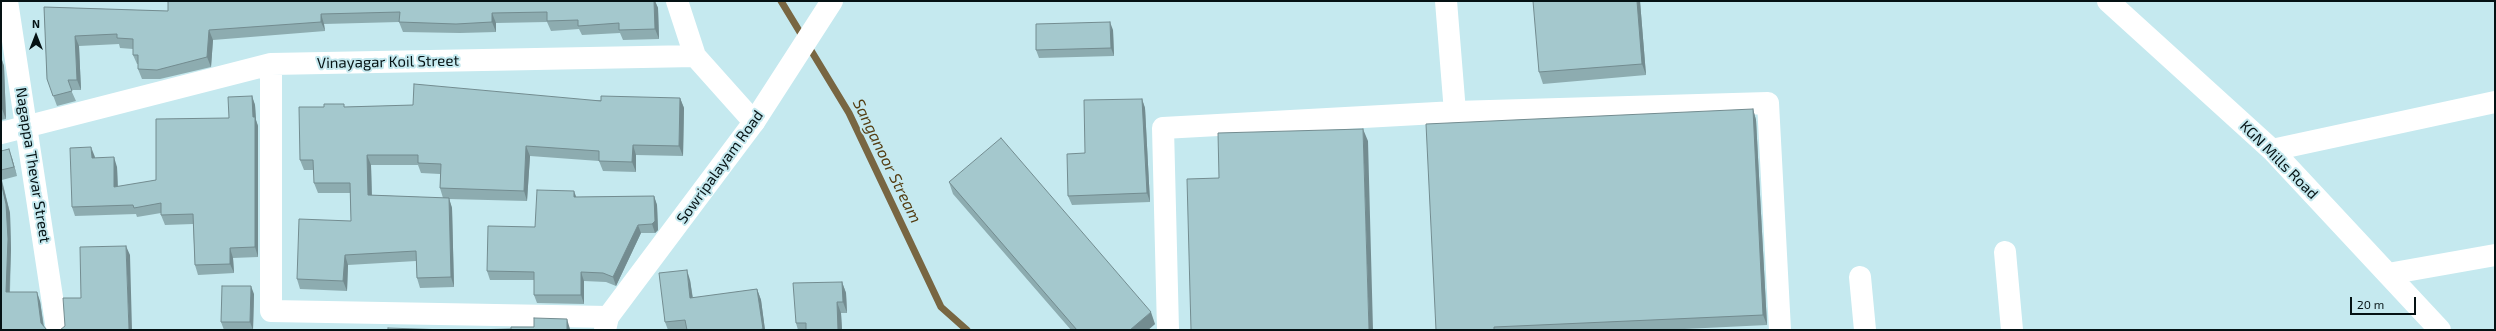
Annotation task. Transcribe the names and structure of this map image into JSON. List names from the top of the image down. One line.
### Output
{"streets":{"street":["Vinayagar Koil Street","KGN Mills Road","Nagappa Thevar Street","Sowripalayam Road"]},"crossings":[["Vinayagar Koil Street","Nagappa Thevar Street"]],"water":["Sanganoor Stream"],"scale_bar":"20 m","north":"top"}
